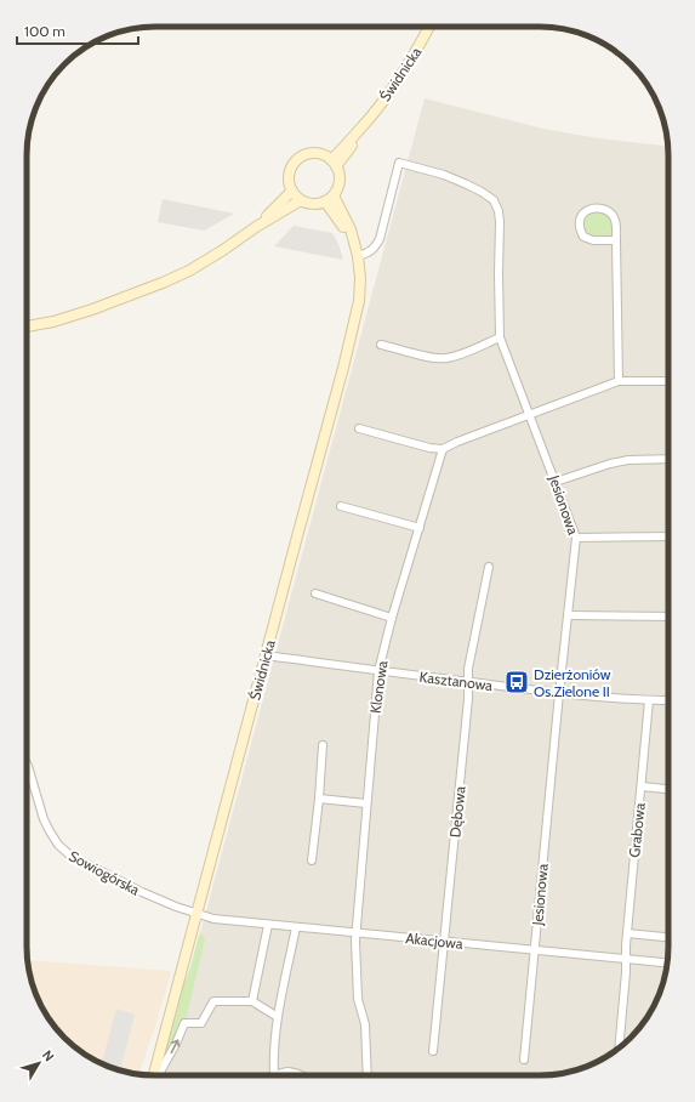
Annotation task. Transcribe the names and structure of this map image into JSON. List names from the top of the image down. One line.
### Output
{"streets":{"street":["Świdnicka","Jesionowa","Kasztanowa","Klonowa","Dębowa","Grabowa","Sowiogórska","Akacjowa"]},"crossings":[["Świdnicka","Jesionowa"],["Świdnicka","Kasztanowa"],["Świdnicka","Sowiogórska"],["Świdnicka","Akacjowa"],["Jesionowa","Kasztanowa"],["Jesionowa","Akacjowa"],["Kasztanowa","Klonowa"],["Kasztanowa","Dębowa"],["Kasztanowa","Grabowa"],["Klonowa","Akacjowa"],["Dębowa","Akacjowa"],["Grabowa","Akacjowa"],["Sowiogórska","Akacjowa"]],"places":{"bus stop":["Dzierżoniów Os.Zielone II"]},"scale_bar":"100 m","north":"top right"}
